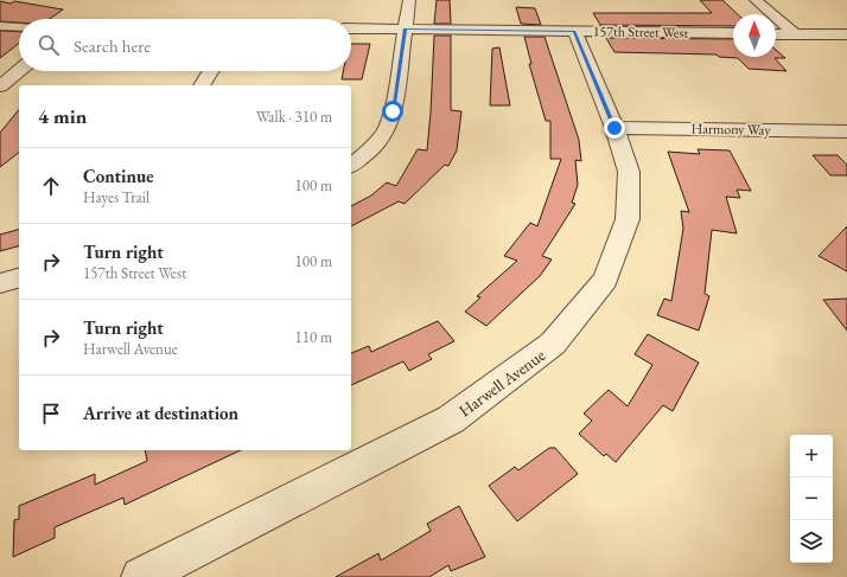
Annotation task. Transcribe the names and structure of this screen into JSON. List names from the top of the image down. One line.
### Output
{"streets":{"street":["157th Street West","Harmony Way","Harwell Avenue"]},"crossings":[["157th Street West","Harwell Avenue"],["Harmony Way","Harwell Avenue"]],"north":"top","page":{"search":"Search here","heading":["4 min","Walk · 310 m"],"list":[["Continue","Hayes Trail","100 m"],["Turn right","157th Street West","100 m"],["Turn right","Harwell Avenue","110 m"],"Arrive at destination"],"map_buttons":["+","−"]}}
